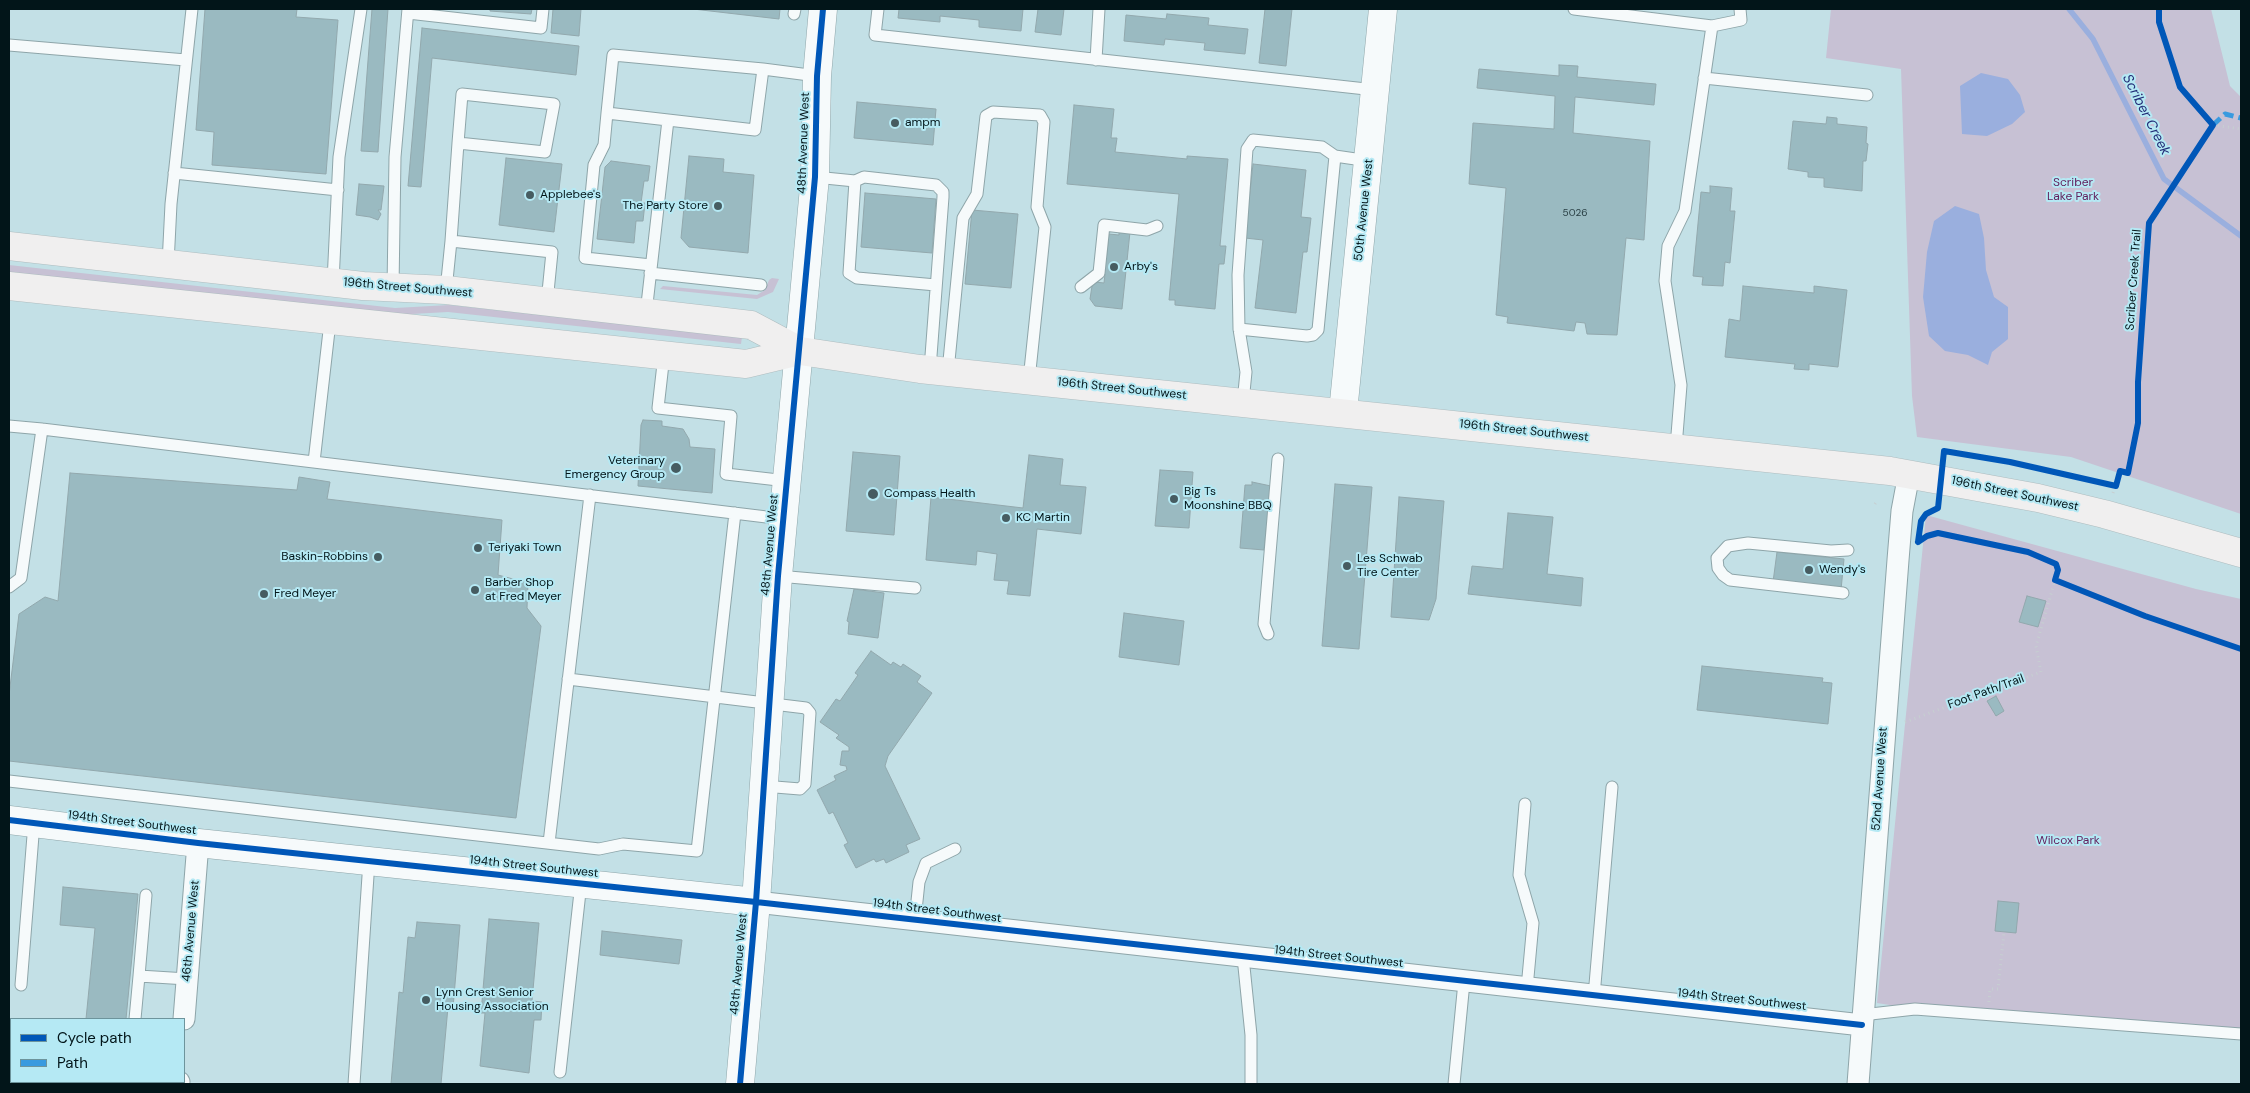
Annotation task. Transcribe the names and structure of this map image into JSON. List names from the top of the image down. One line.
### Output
{"streets":{"main road":["196th Street Southwest"],"street":["48th Avenue West","50th Avenue West","52nd Avenue West","194th Street Southwest","46th Avenue West"],"path":["Foot Path/Trail"],"cycle path":["Scriber Creek Trail"]},"crossings":[["48th Avenue West","196th Street Southwest"],["48th Avenue West","194th Street Southwest"],["50th Avenue West","196th Street Southwest"],["196th Street Southwest","52nd Avenue West"],["52nd Avenue West","194th Street Southwest"],["194th Street Southwest","46th Avenue West"]],"water":["Scriber Creek"],"parks":["Scriber Lake Park","Wilcox Park"],"places":["ampm","Applebee's","The Party Store","Arby's","Veterinary Emergency Group","Compass Health","Big Ts Moonshine BBQ","KC Martin","Teriyaki Town","Baskin-Robbins","Les Schwab Tire Center","Wendy's","Barber Shop at Fred Meyer","Fred Meyer","Lynn Crest Senior Housing Association"],"house_numbers":["5026"],"legend":["Cycle path","Path"]}
